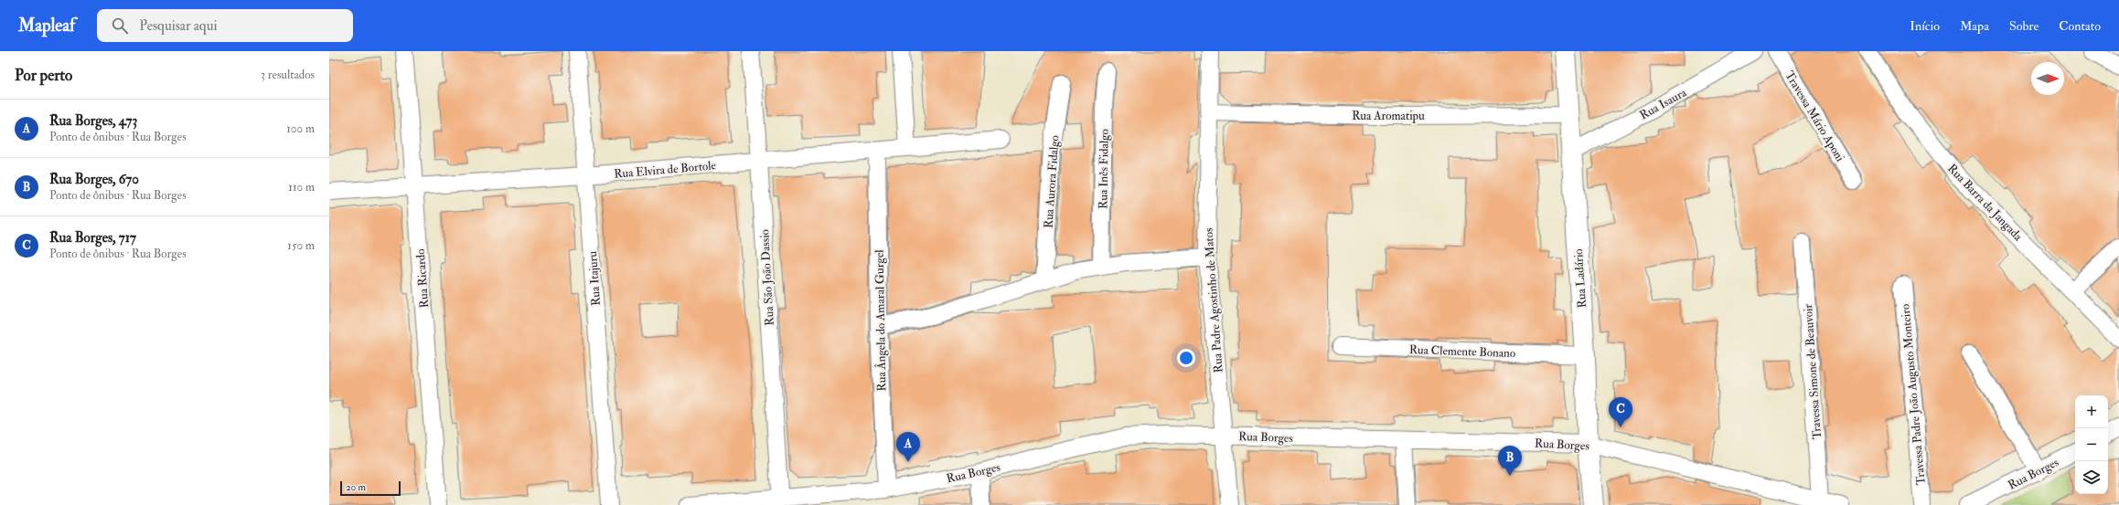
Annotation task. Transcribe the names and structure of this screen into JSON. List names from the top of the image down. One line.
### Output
{"streets":{"street":["Rua Isaura","Rua Aromatipu","Travessa Mário Aponi","Rua Elvira de Bortole","Rua Inês Fidalgo","Rua Aurora Fidalgo","Rua Barra da Jangada","Rua São João Dassio","Rua Ricardo","Rua Itajuru","Rua Ladário","Rua Padre Agostinho de Matos","Rua Ângela do Amaral Gurgel","Rua Clemente Bonano","Travessa Simone de Beauvoir","Travessa Padre João Augusto Monteiro","Rua Borges"]},"crossings":[["Rua Isaura","Rua Ladário"],["Rua Aromatipu","Rua Ladário"],["Rua Aromatipu","Rua Padre Agostinho de Matos"],["Rua Elvira de Bortole","Rua São João Dassio"],["Rua Elvira de Bortole","Rua Ricardo"],["Rua Elvira de Bortole","Rua Itajuru"],["Rua Elvira de Bortole","Rua Ângela do Amaral Gurgel"],["Rua São João Dassio","Rua Borges"],["Rua Ladário","Rua Clemente Bonano"],["Rua Ladário","Rua Borges"],["Rua Padre Agostinho de Matos","Rua Borges"],["Rua Ângela do Amaral Gurgel","Rua Borges"],["Travessa Simone de Beauvoir","Rua Borges"]],"scale_bar":"20 m","north":"right","page":{"header":"Mapleaf","search":"Pesquisar aqui","nav":["Início","Mapa","Sobre","Contato"],"heading":["Por perto","3 resultados"],"list":[{"mark":"A","name":"Rua Borges, 473","note":"Ponto de ônibus · Rua Borges","value":"100 m"},{"mark":"B","name":"Rua Borges, 670","note":"Ponto de ônibus · Rua Borges","value":"110 m"},{"mark":"C","name":"Rua Borges, 717","note":"Ponto de ônibus · Rua Borges","value":"150 m"}],"map_buttons":["+","−"],"pins":["C","A","B"],"scale":"20 m"}}
